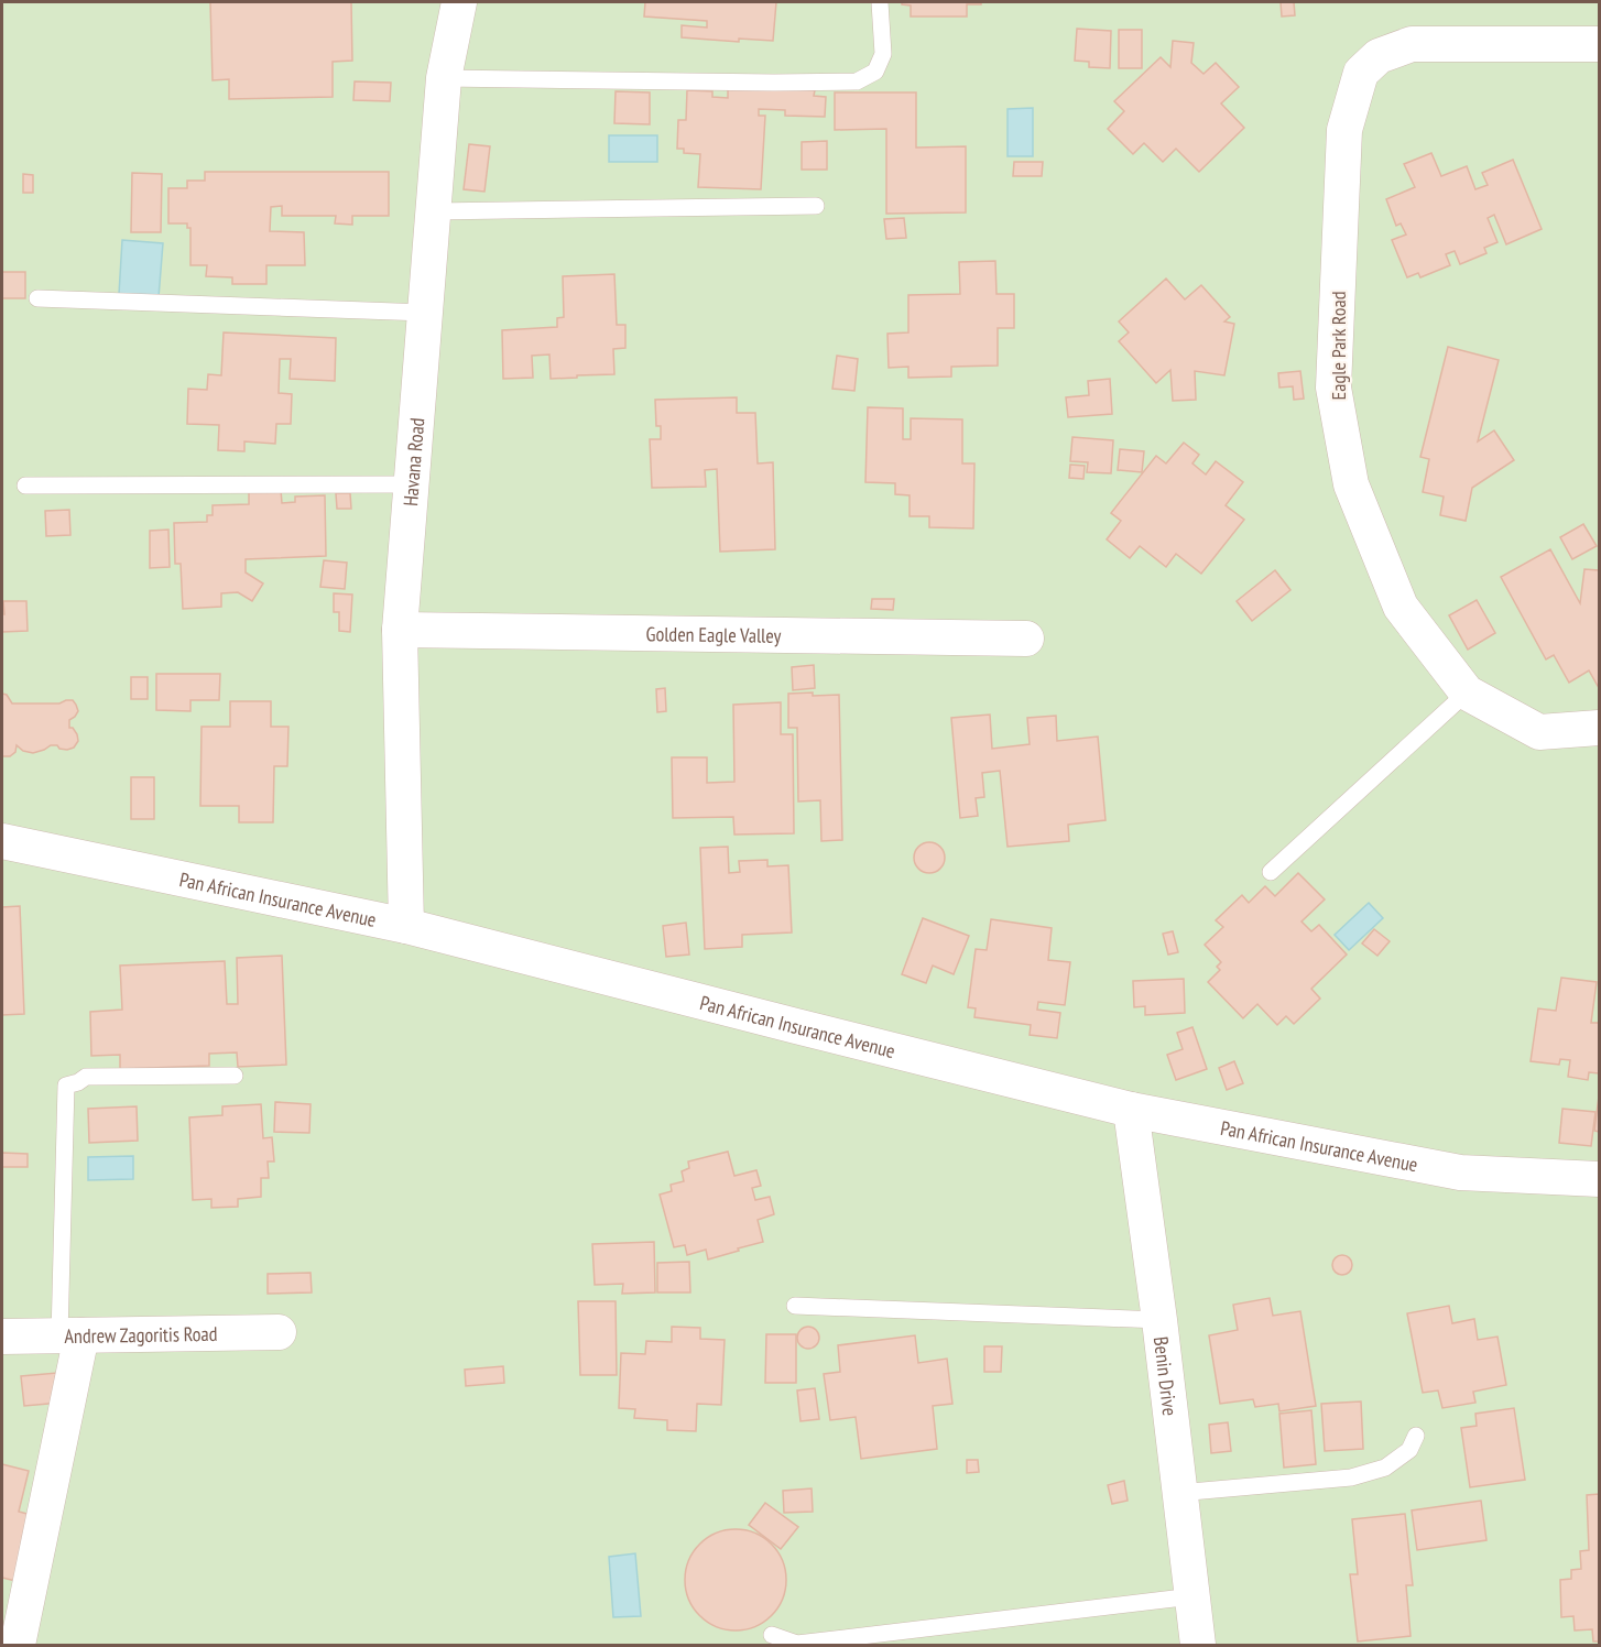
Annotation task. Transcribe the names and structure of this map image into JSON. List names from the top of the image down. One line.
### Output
{"streets":{"street":["Eagle Park Road","Havana Road","Golden Eagle Valley","Pan African Insurance Avenue","Andrew Zagoritis Road","Benin Drive"]},"crossings":[["Havana Road","Golden Eagle Valley"],["Havana Road","Pan African Insurance Avenue"],["Pan African Insurance Avenue","Benin Drive"]]}
